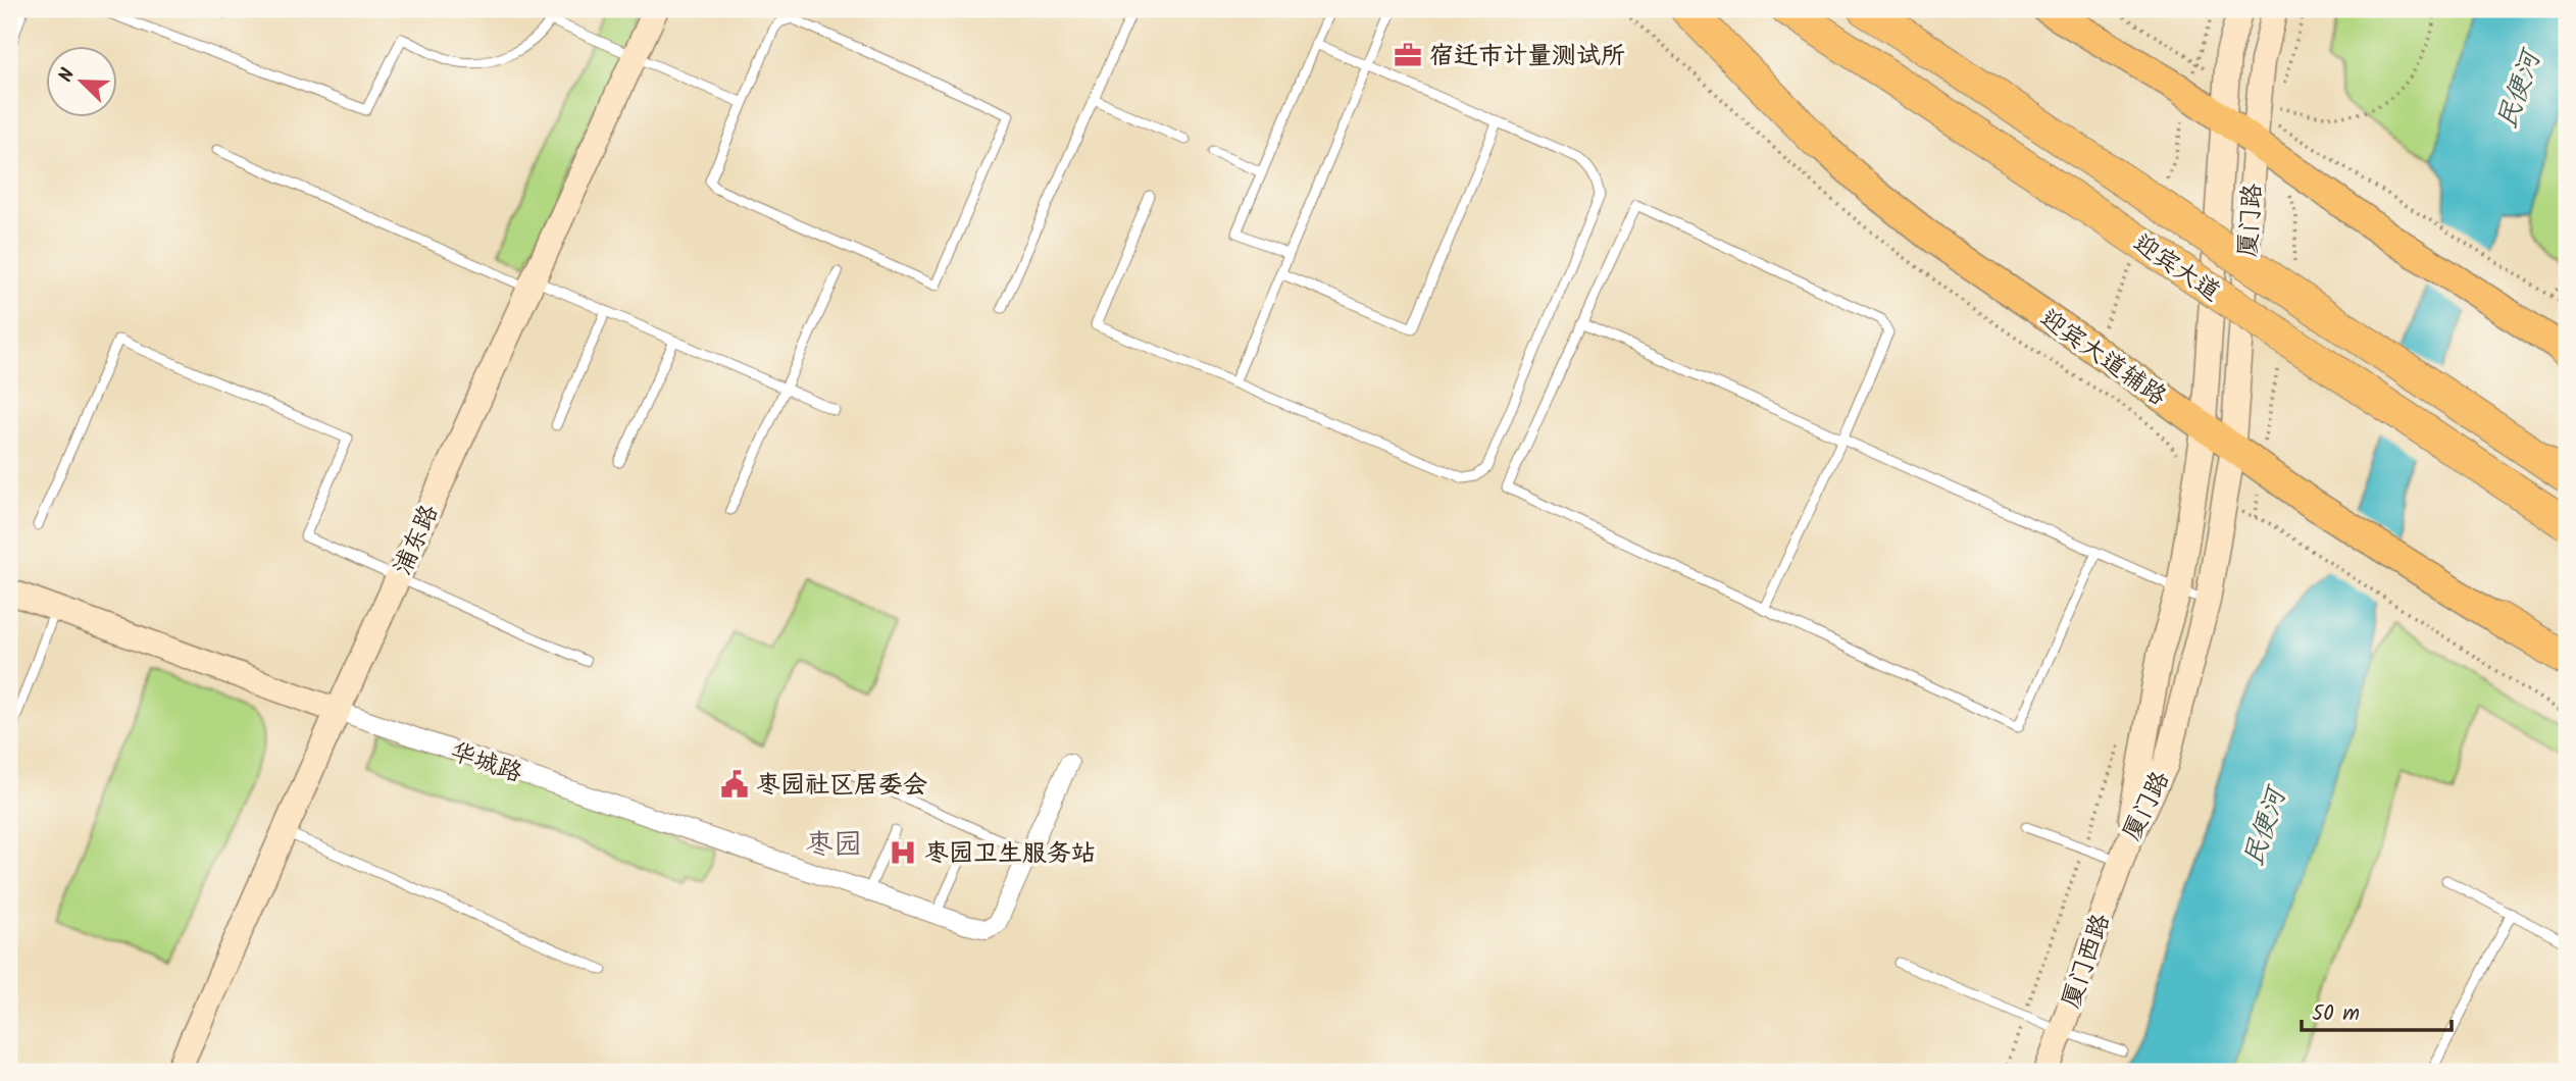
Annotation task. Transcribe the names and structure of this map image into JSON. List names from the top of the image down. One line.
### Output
{"streets":{"highway":["迎宾大道"],"main road":["迎宾大道辅路"],"street":["厦门路","浦东路","华城路","厦门西路"]},"crossings":[["厦门路","迎宾大道辅路"],["厦门路","厦门西路"],["浦东路","华城路"]],"districts":["枣园"],"water":["民便河"],"places":{"office":["宿迁市计量测试所"],"public building":["枣园社区居委会"],"hospital":["枣园卫生服务站"]},"scale_bar":"50 m","north":"top left"}
